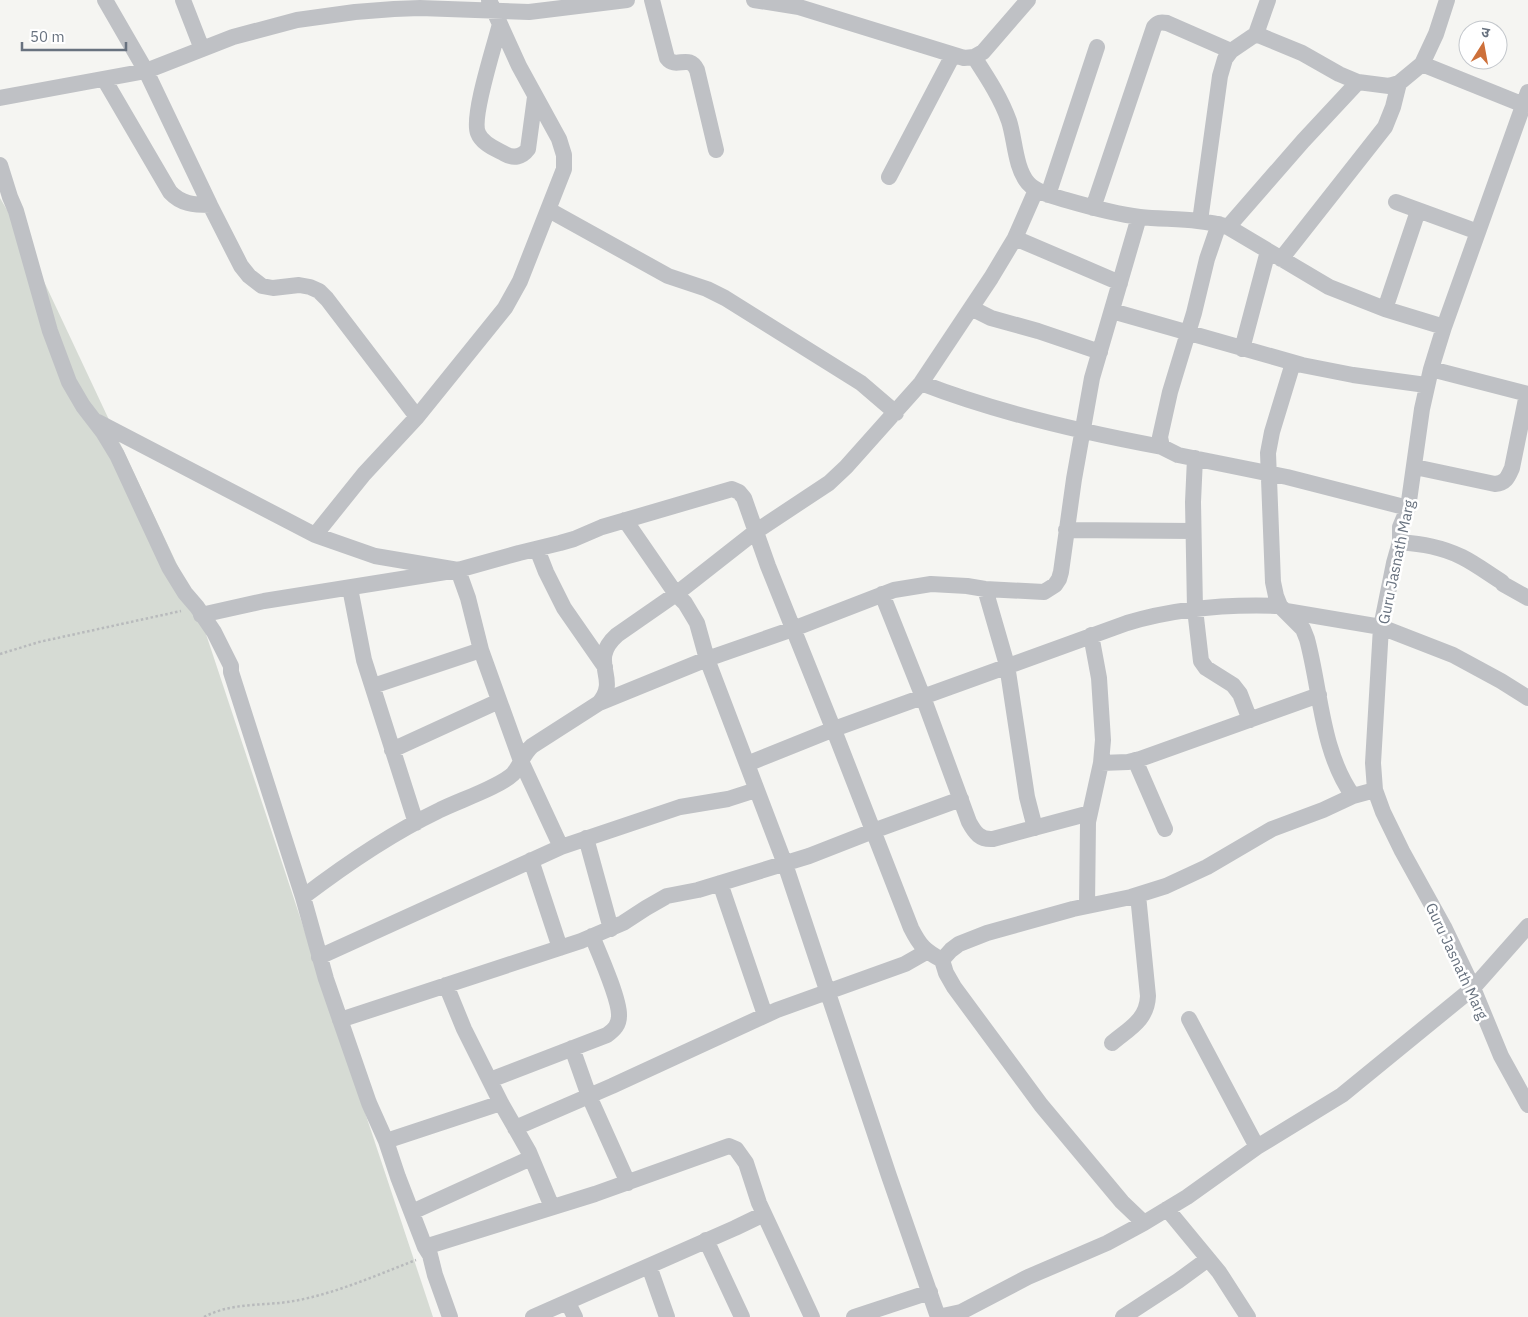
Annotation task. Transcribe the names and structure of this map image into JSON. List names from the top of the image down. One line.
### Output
{"streets":{"street":["Guru Jasnath Marg"]},"scale_bar":"50 m","north":"top"}
